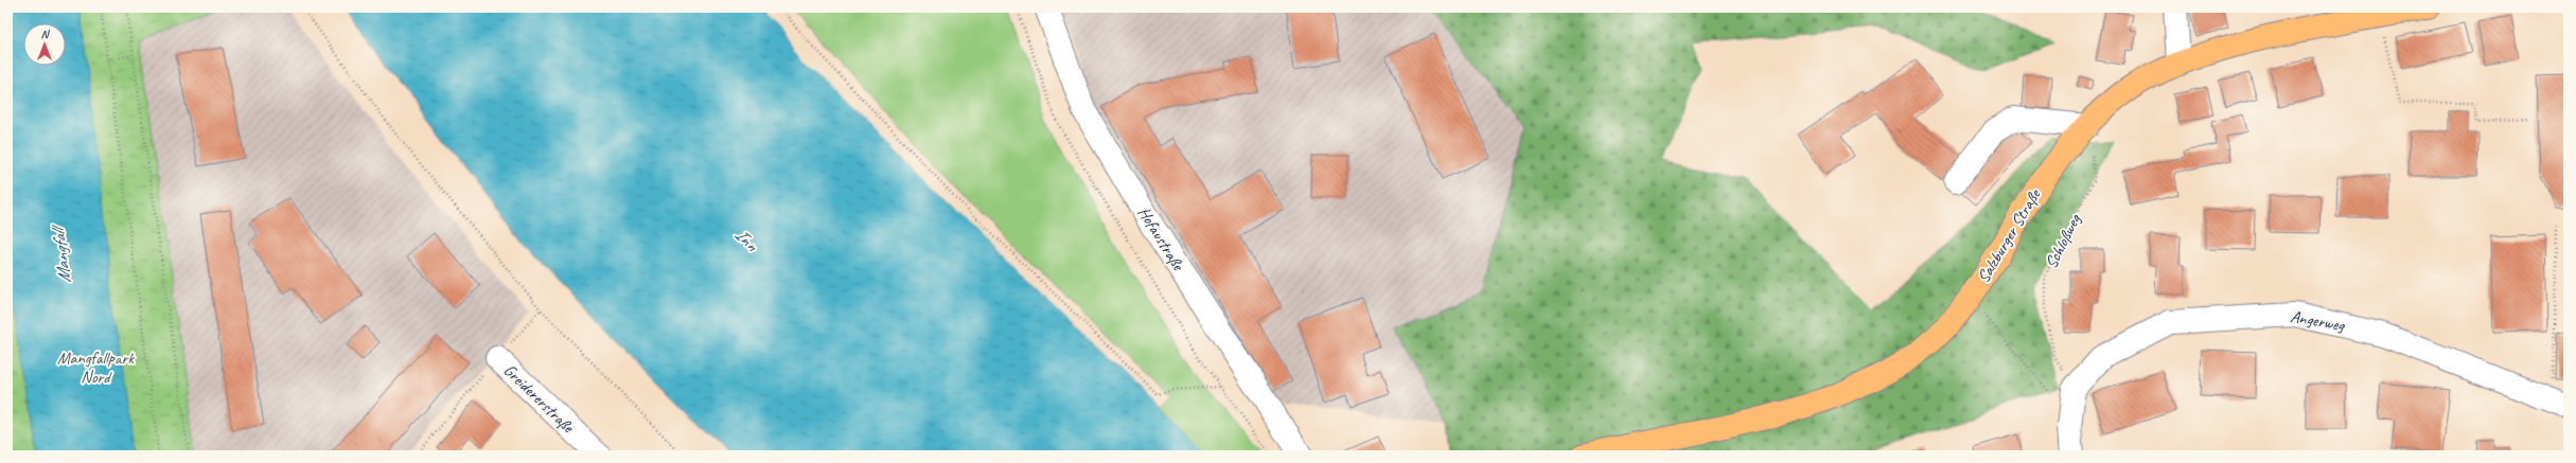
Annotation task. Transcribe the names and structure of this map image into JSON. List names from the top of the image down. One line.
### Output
{"streets":{"main road":["Salzburger Straße"],"street":["Hofaustraße","Angerweg","Greidererstraße"],"path":["Schloßweg"]},"crossings":[["Salzburger Straße","Schloßweg"],["Schloßweg","Angerweg"]],"water":["Inn","Mangfall"],"parks":["Mangfallpark Nord"],"north":"top"}
